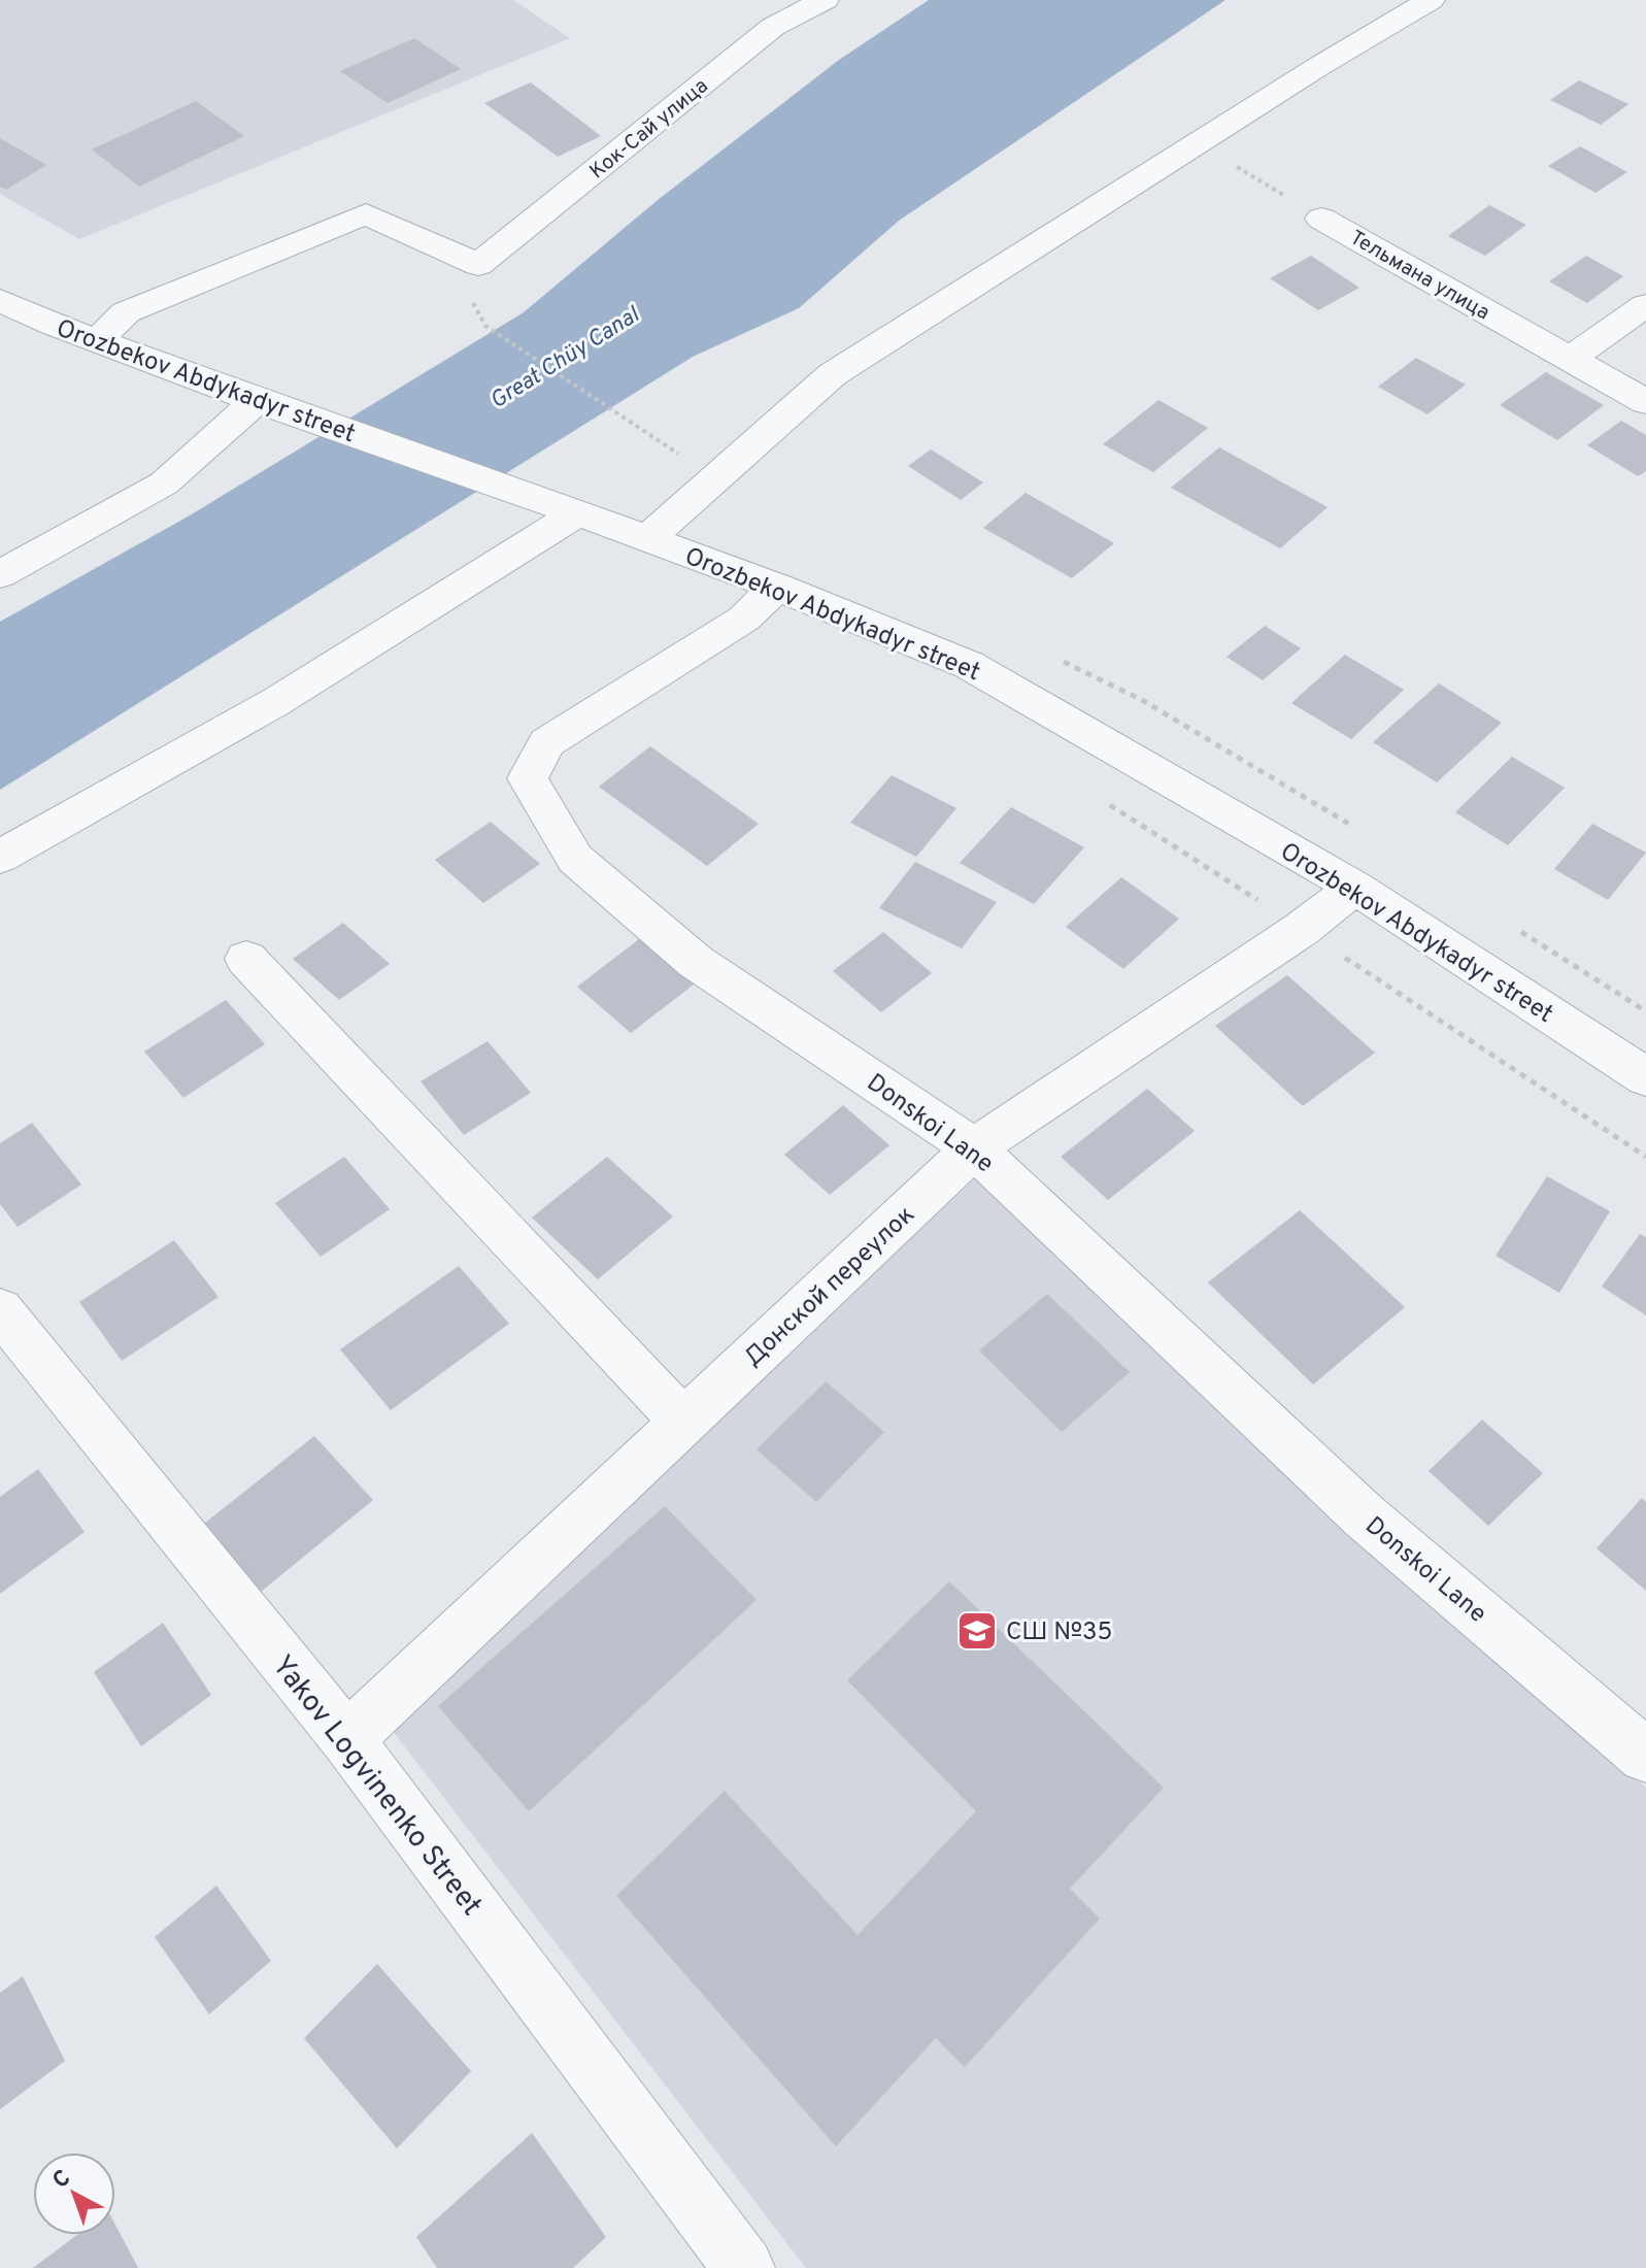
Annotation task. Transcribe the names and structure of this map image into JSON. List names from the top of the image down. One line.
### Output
{"streets":{"street":["Кок-Сай улица","Тельмана улица","Orozbekov Abdykadyr street","Donskoi Lane","Донской переулок","Yakov Logvinenko Street"]},"crossings":[["Кок-Сай улица","Orozbekov Abdykadyr street"],["Orozbekov Abdykadyr street","Donskoi Lane"],["Orozbekov Abdykadyr street","Донской переулок"],["Donskoi Lane","Донской переулок"],["Донской переулок","Yakov Logvinenko Street"]],"water":["Great Chüy Canal"],"places":{"school or university":["СШ №35"]},"north":"top left"}
